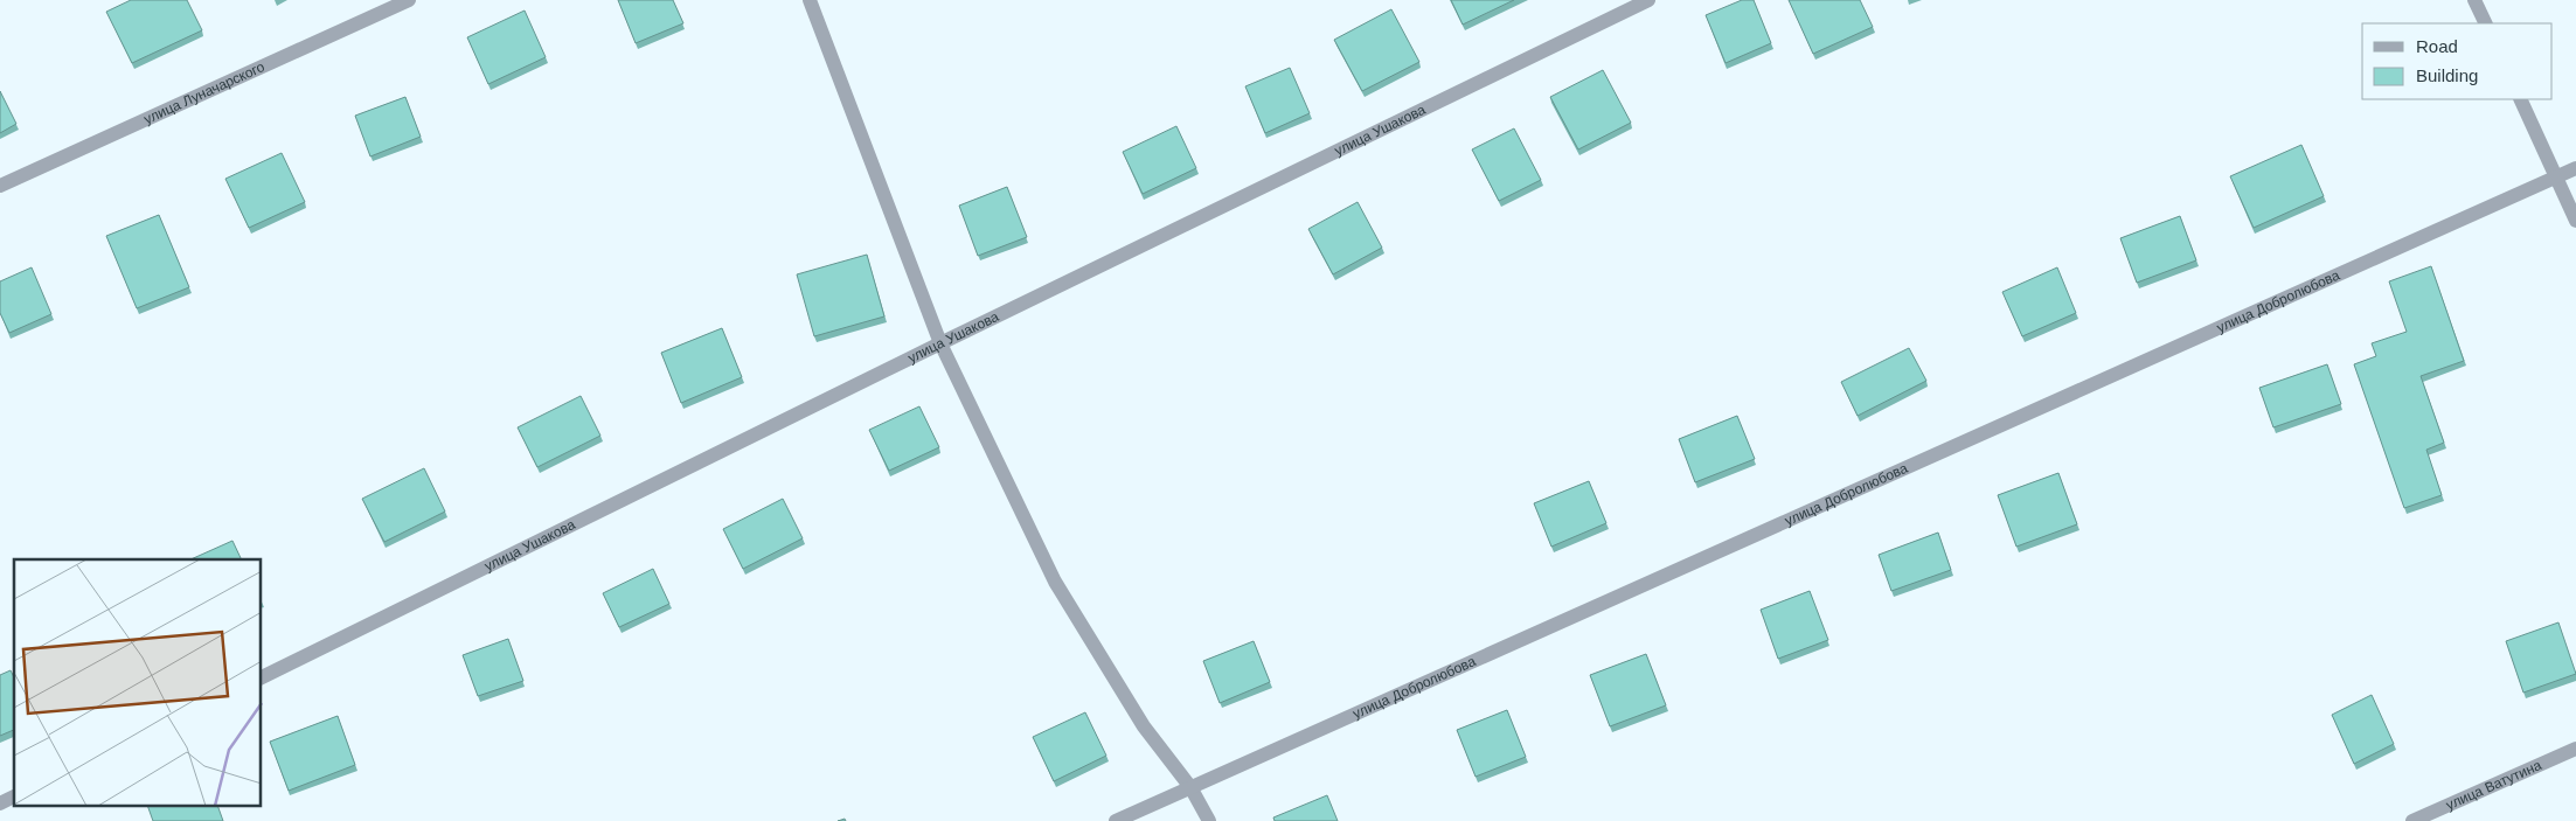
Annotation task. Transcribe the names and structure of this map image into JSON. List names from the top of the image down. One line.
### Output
{"streets":{"street":["улица Луначарского","улица Ушакова","улица Добролюбова","улица Ватутина"]},"legend":["Road","Building"]}
